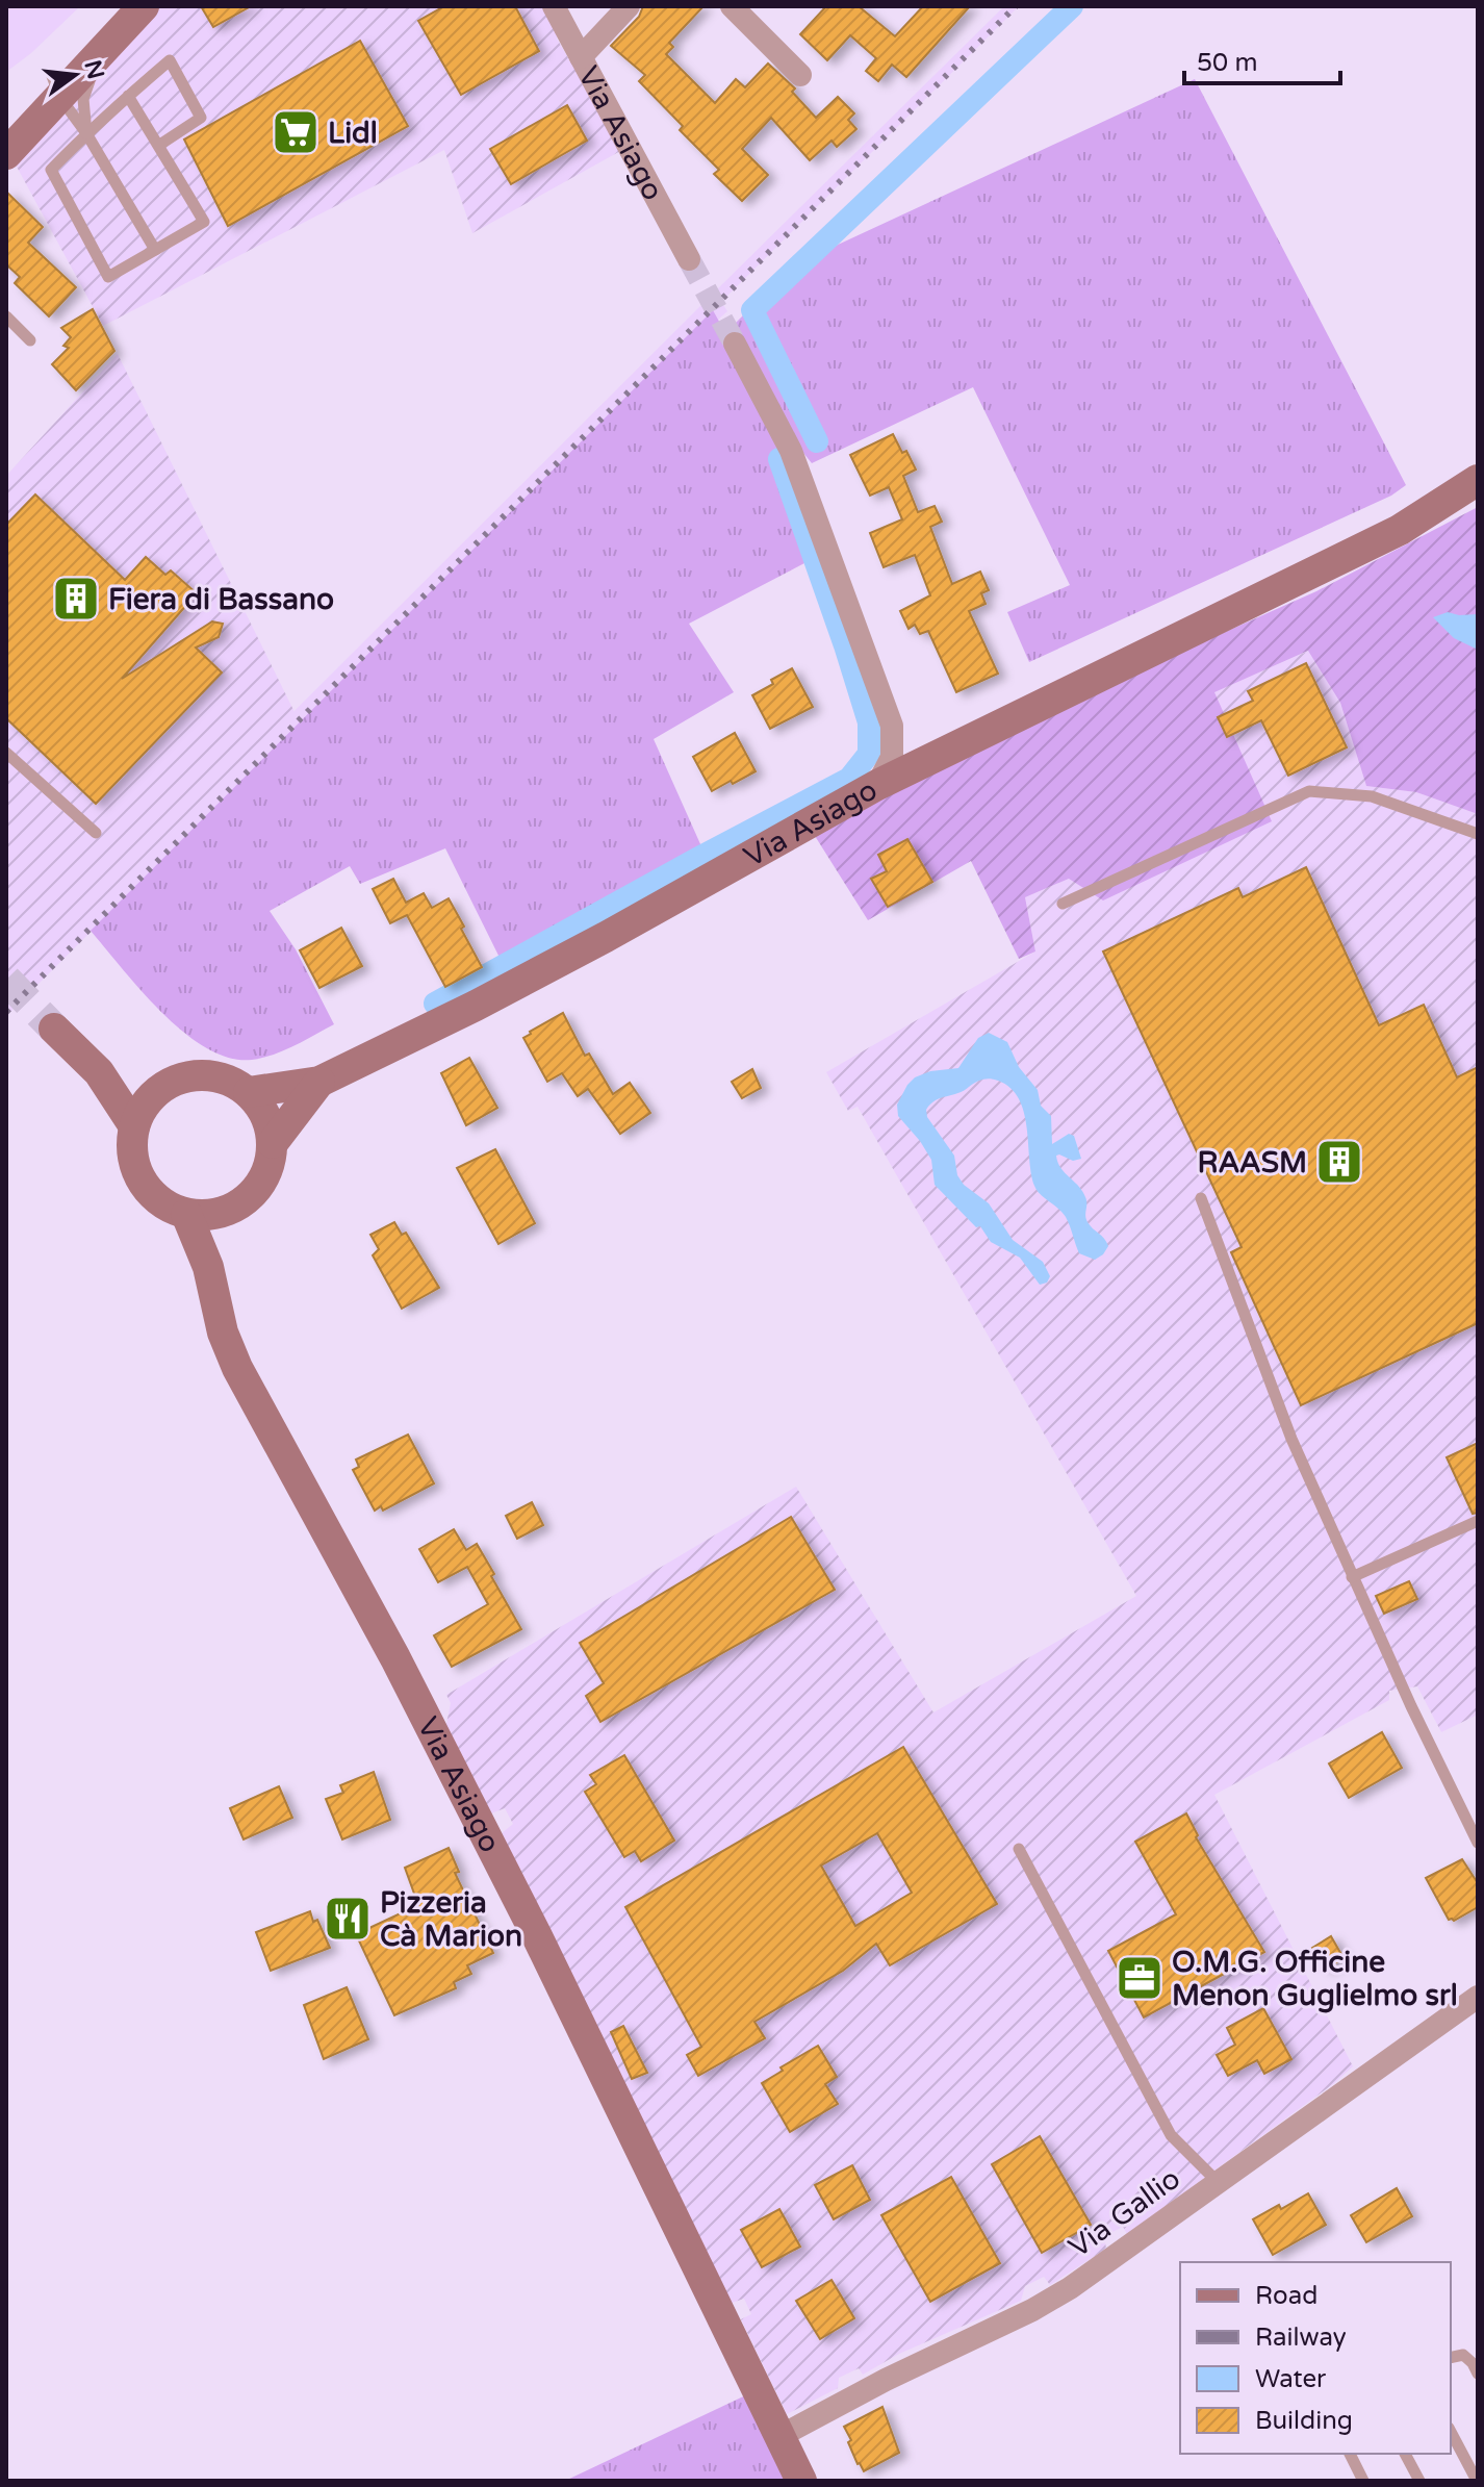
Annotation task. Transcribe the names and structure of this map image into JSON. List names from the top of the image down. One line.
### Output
{"streets":{"main road":["Via Asiago"],"street":["Via Gallio"]},"crossings":[["Via Asiago","Via Gallio"]],"places":{"supermarket":["Lidl"],"building":["Fiera di Bassano","RAASM"],"restaurant":["Pizzeria Cà Marion"],"office":["O.M.G. Officine Menon Guglielmo srl"]},"legend":["Road","Railway","Water","Building"],"scale_bar":"50 m","north":"right"}
